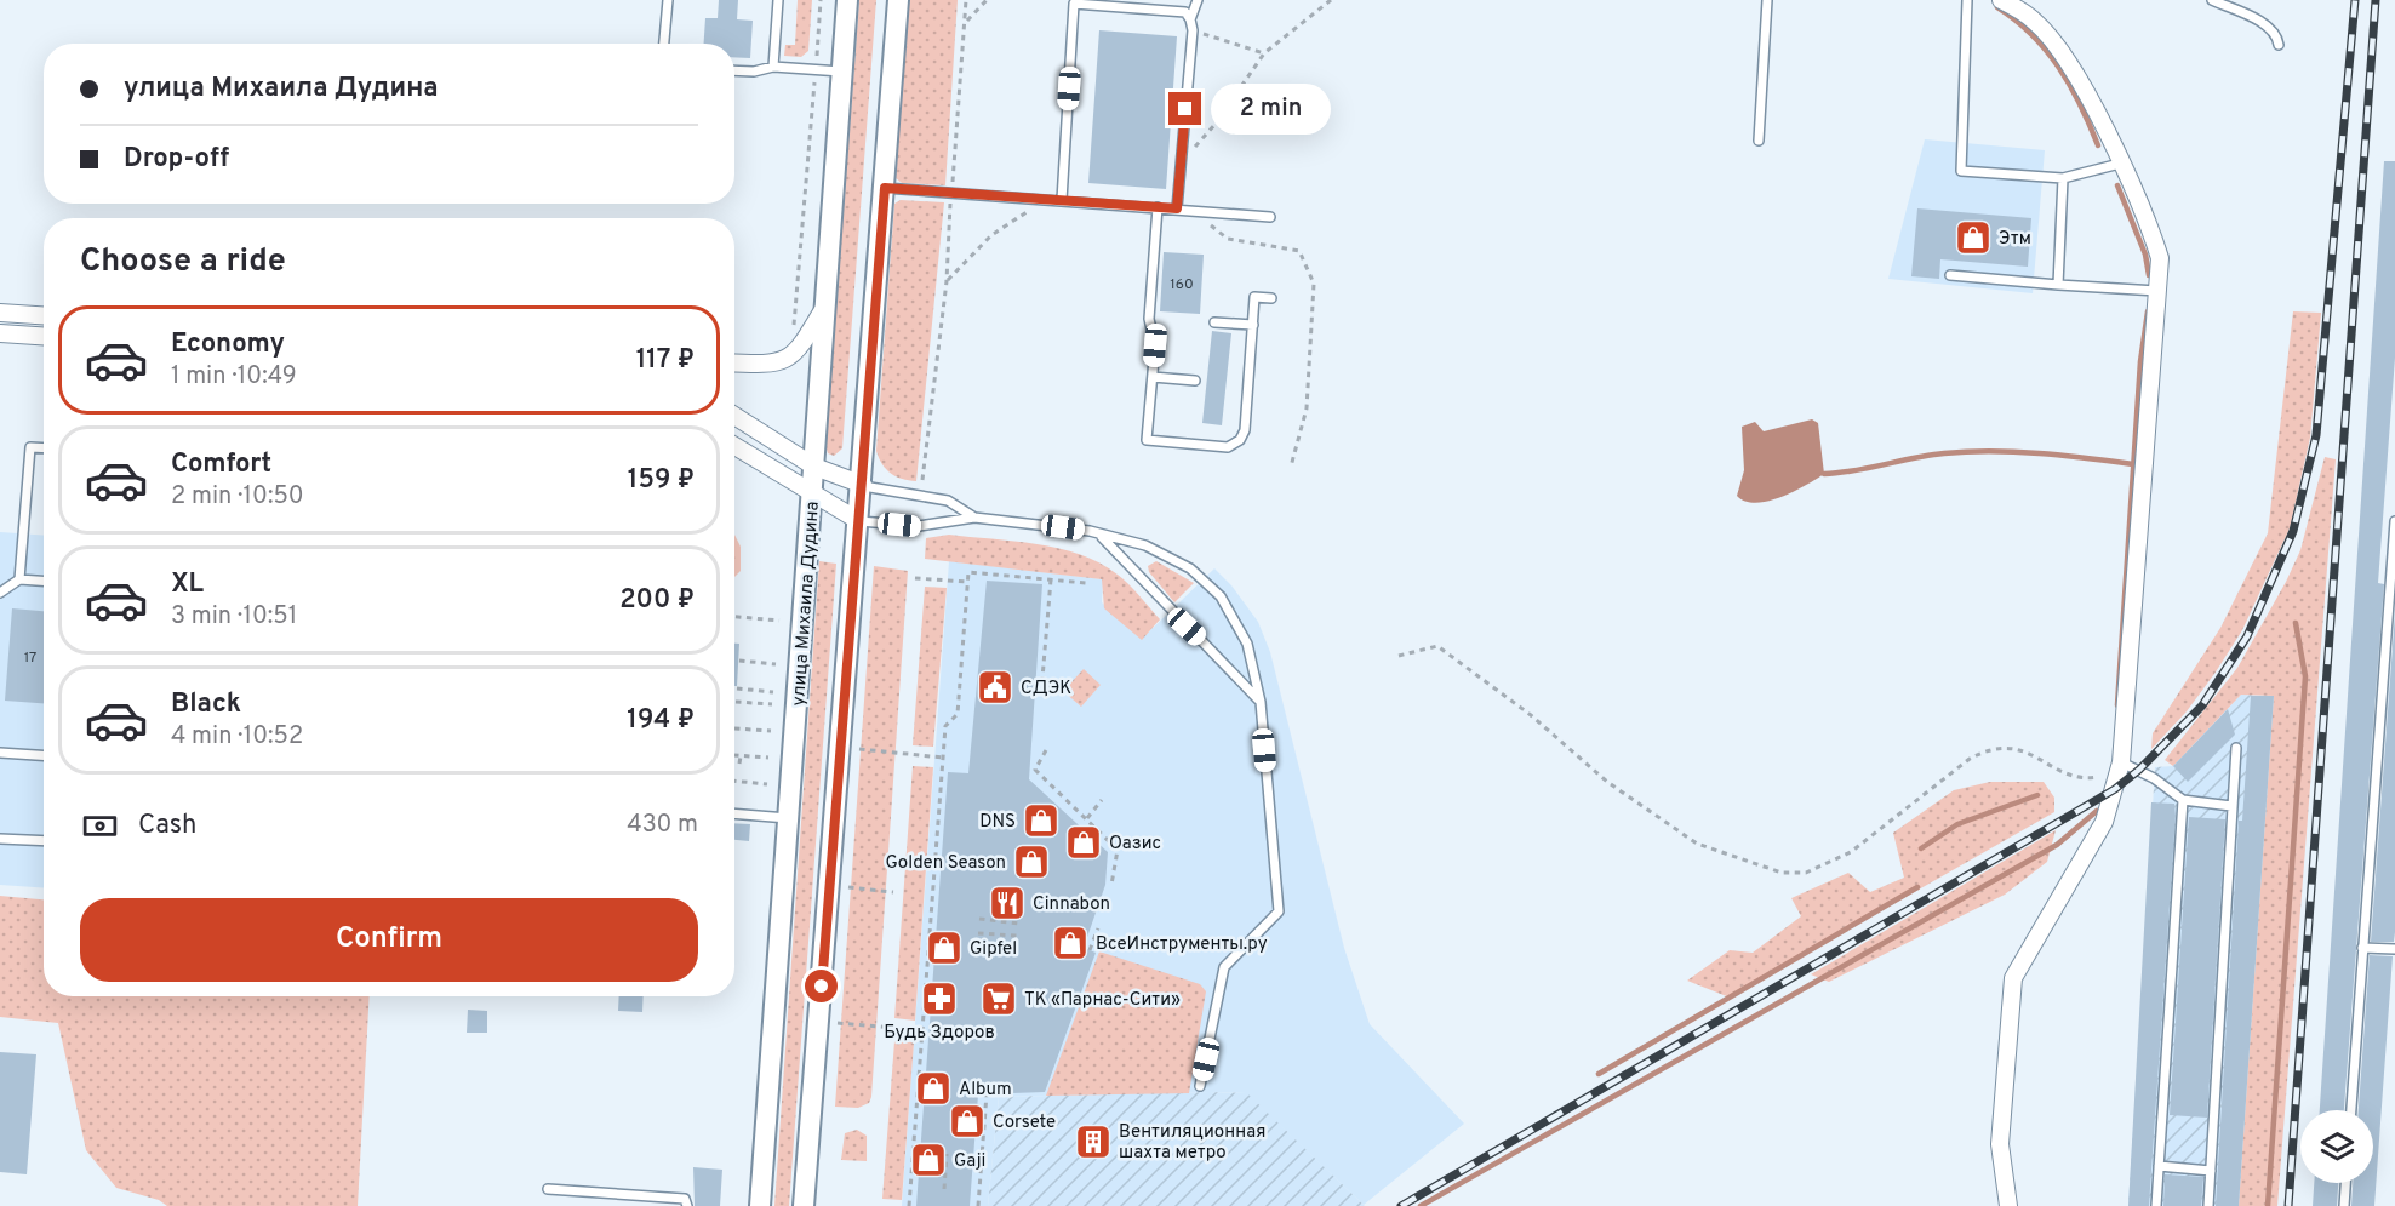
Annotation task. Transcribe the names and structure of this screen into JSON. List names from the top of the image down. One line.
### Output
{"streets":{"street":["улица Михаила Дудина"]},"places":{"shop":["Этм","DNS","Оазис","Golden Season","ВсеИнструменты.ру","Gipfel","Album","Corsete","Gaji"],"public building":["СДЭК"],"restaurant":["Cinnabon"],"pharmacy":["Будь Здоров"],"supermarket":["ТК «Парнас-Сити»"],"building":["Вентиляционная шахта метро"]},"house_numbers":["160","17"],"page":{"banner":["улица Михаила Дудина","Drop-off"],"bubble":"2 min","heading":"Choose a ride","list":[{"name":"Economy","note":"1 min · 10:49","value":"117 ₽"},{"name":"Comfort","note":"2 min · 10:50","value":"159 ₽"},{"name":"XL","note":"3 min · 10:51","value":"200 ₽"},{"name":"Black","note":"4 min · 10:52","value":"194 ₽"}],"pay":["Cash","430 m"],"buttons":"Confirm"}}
